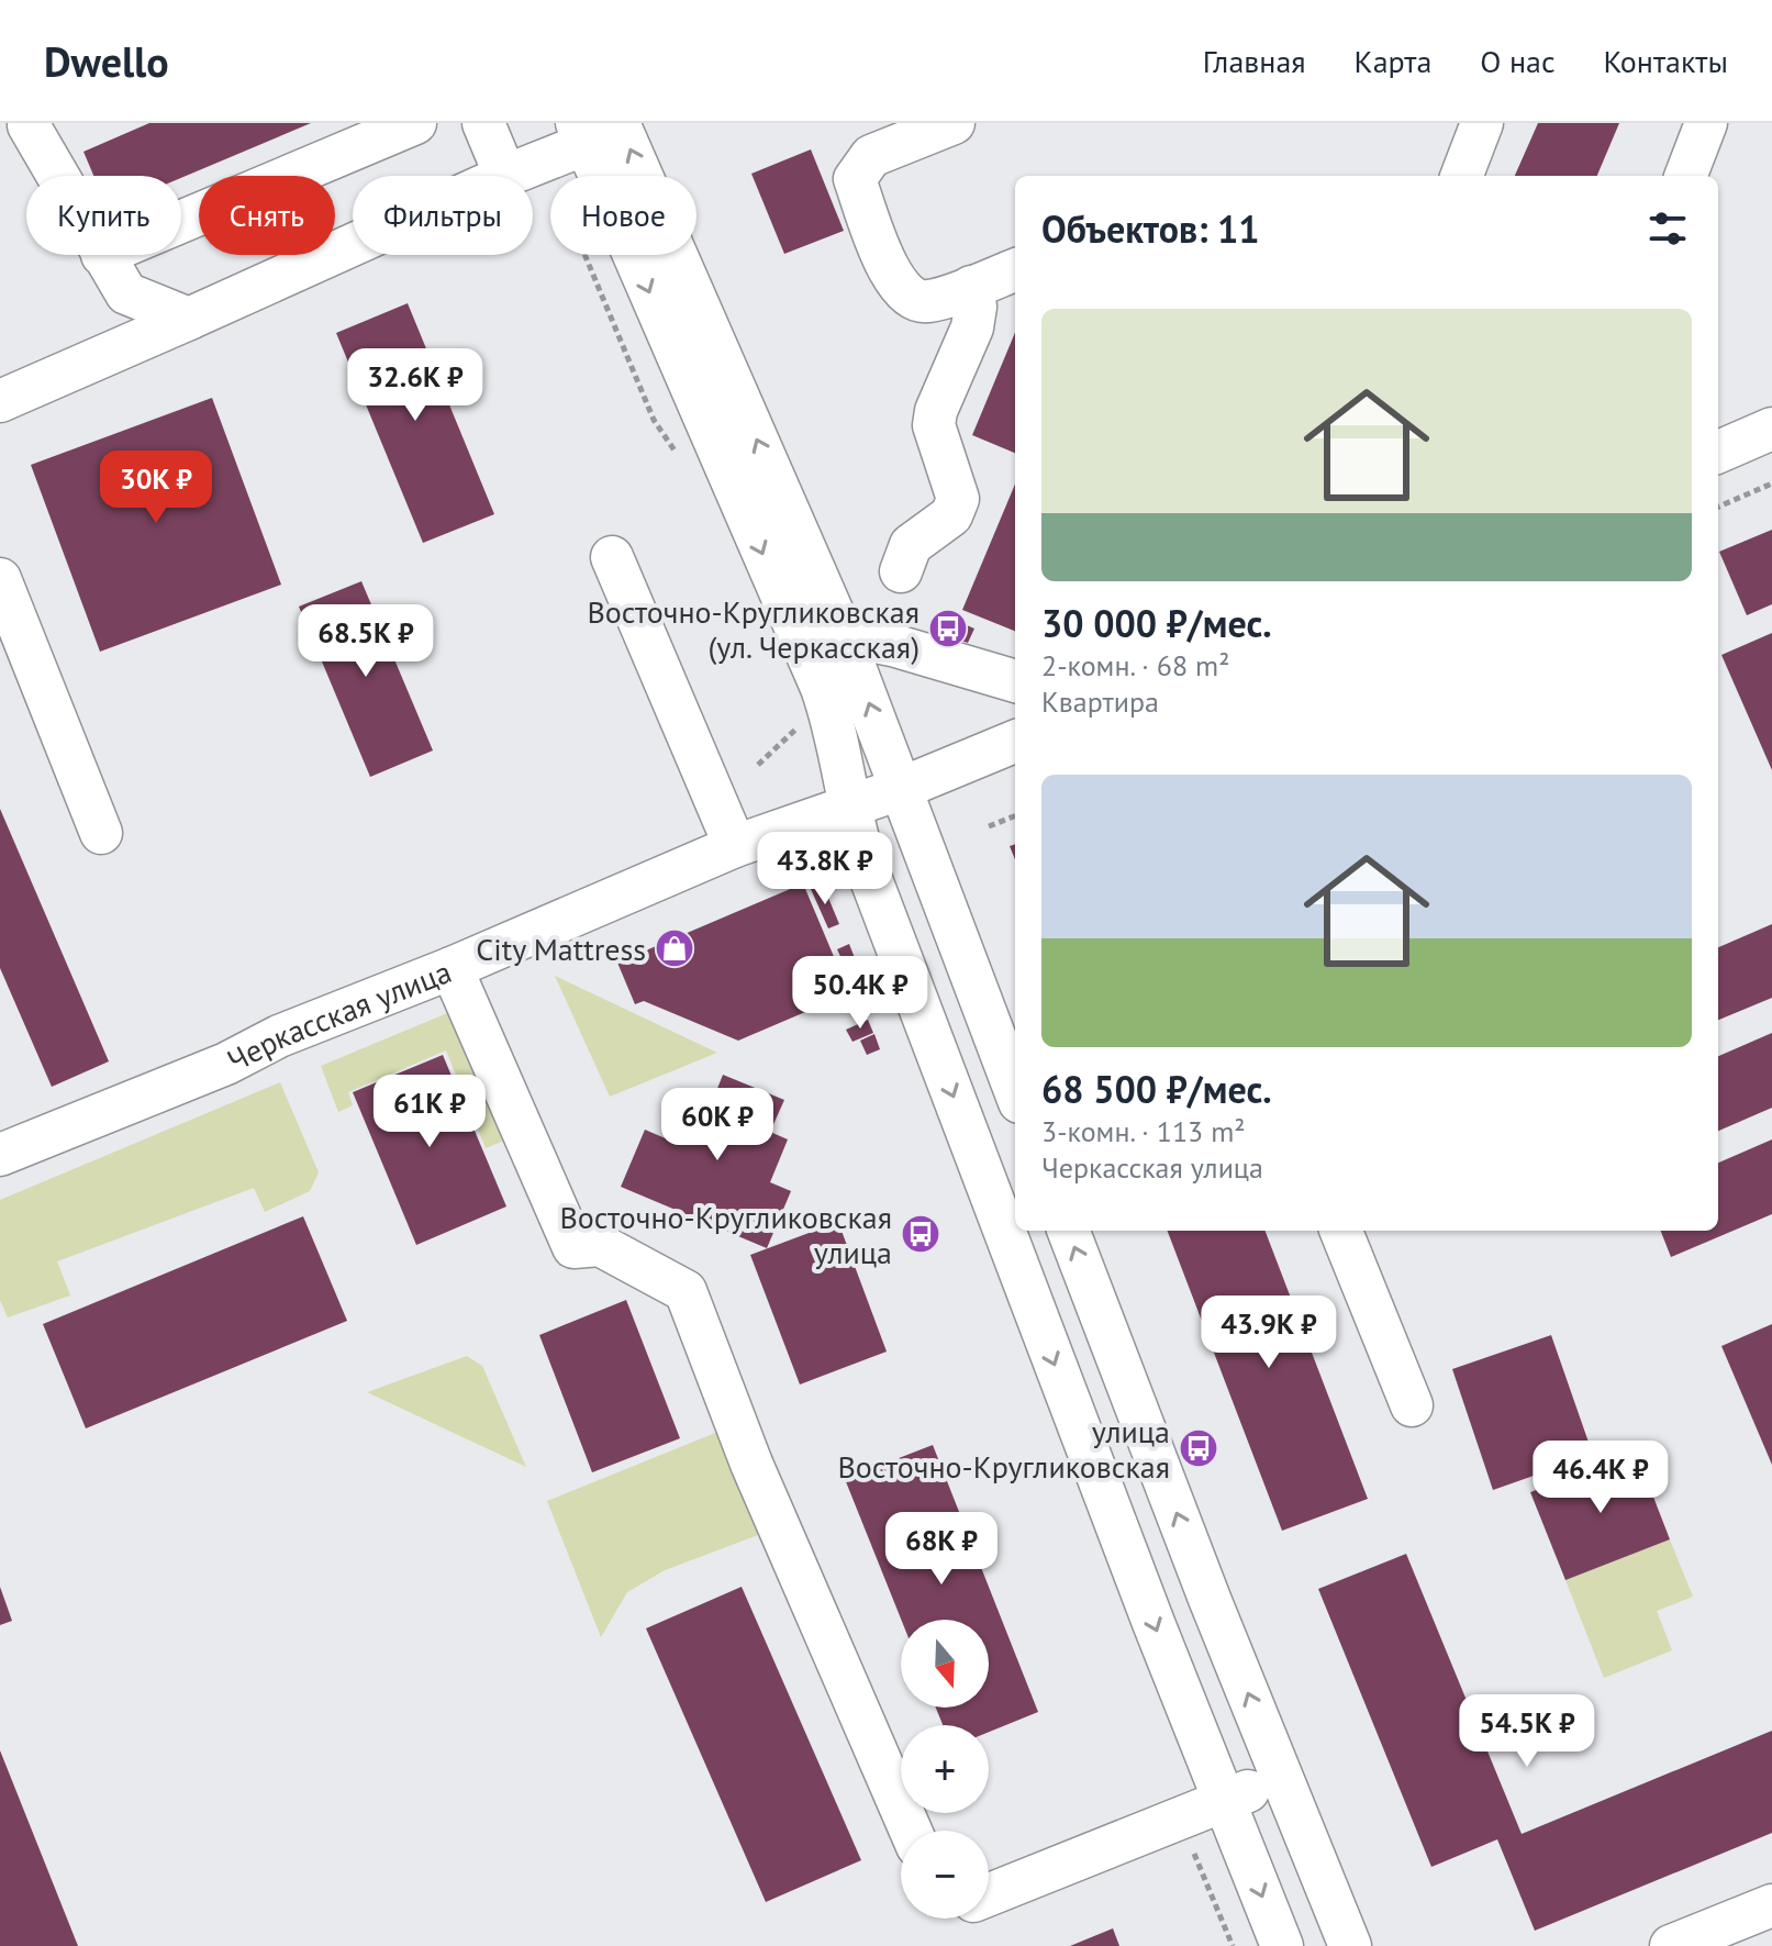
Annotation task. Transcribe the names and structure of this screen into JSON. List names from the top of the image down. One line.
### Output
{"streets":{"street":["Черкасская улица"]},"places":{"bus stop":["Восточно-Кругликовская (ул. Черкасская)","Восточно-Кругликовская улица","улица Восточно-Кругликовская"],"shop":["City Mattress"]},"north":"bottom","page":{"header":"Dwello","nav":["Главная","Карта","О нас","Контакты"],"chip":["Купить","Снять","Фильтры","Новое"],"heading":"Объектов: 11","list":[{"name":"30 000 ₽/мес.","note":"2-комн. · 68 m² · Квартира"},{"name":"68 500 ₽/мес.","note":"3-комн. · 113 m² · Черкасская улица"}],"price":["32.6K ₽","30K ₽","68.5K ₽","43.8K ₽","50.4K ₽","61K ₽","60K ₽","43.9K ₽","46.4K ₽","68K ₽","54.5K ₽"],"map_buttons":["+","−"]}}
